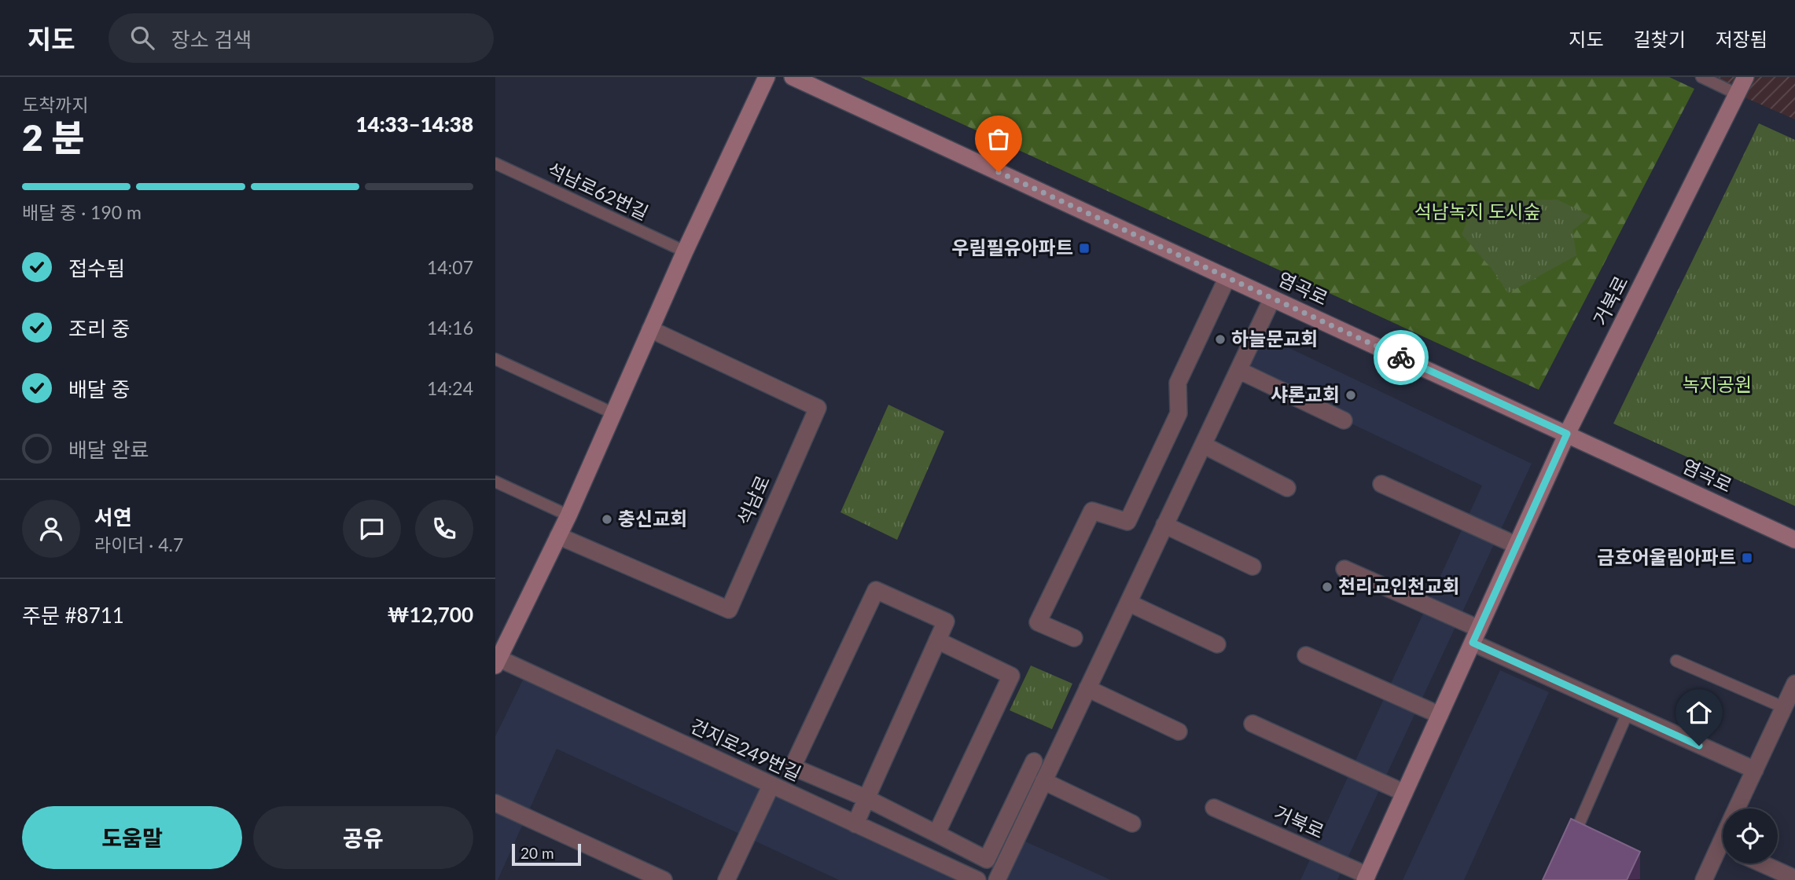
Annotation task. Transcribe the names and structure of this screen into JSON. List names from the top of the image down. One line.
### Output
{"streets":{"street":["염곡로","거북로","석남로","건지로249번길"],"lane":["석남로62번길"]},"crossings":[["염곡로","거북로"]],"parks":["석남녹지 도시숲","녹지공원"],"places":{"transit":["우림필유아파트","금호어울림아파트"],"other":["하늘문교회","샤론교회","충신교회","천리교인천교회"]},"scale_bar":"20 m","page":{"header":"지도","search":"장소 검색","nav":["지도","길찾기","저장됨"],"heading":["2 분","도착까지","14:33–14:38"],"panel":["서연","라이더 · 4.7","주문 #8711","₩12,700"],"bar":"배달 중 · 190 m","list":[["접수됨","14:07"],["조리 중","14:16"],["배달 중","14:24"],"배달 완료"],"buttons":["도움말","공유"],"scale":"20 m"}}
